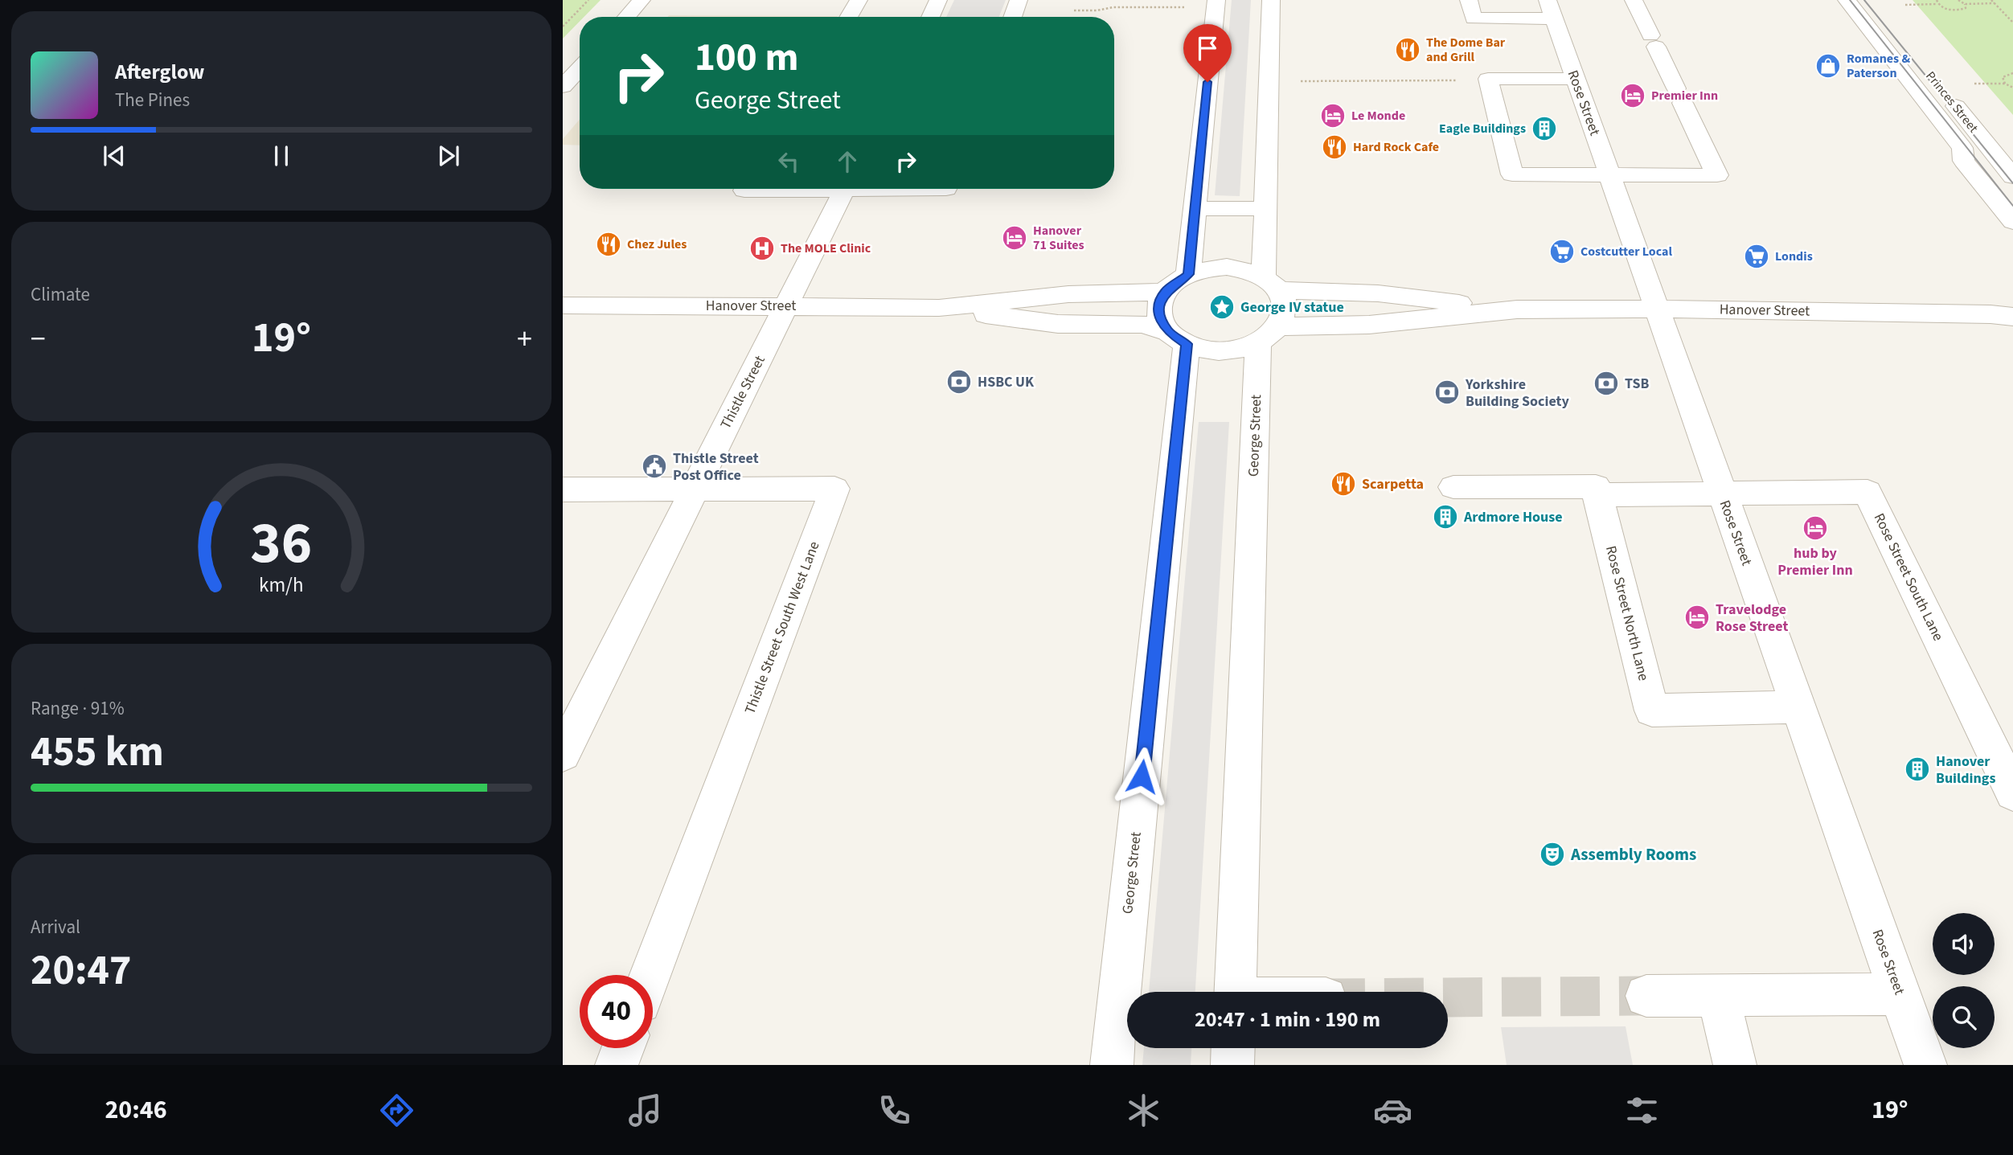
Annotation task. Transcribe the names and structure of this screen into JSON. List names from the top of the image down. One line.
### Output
{"streets":{"street":["Princes Street","Rose Street","Hanover Street","Thistle Street","George Street","Rose Street South Lane","Rose Street North Lane","Thistle Street South West Lane"]},"crossings":[["Rose Street","Hanover Street"],["Rose Street","Rose Street South Lane"],["Rose Street","Rose Street North Lane"],["Hanover Street","Thistle Street"],["Hanover Street","George Street"],["Thistle Street","Thistle Street South West Lane"]],"places":{"restaurant":["The Dome Bar and Grill","Hard Rock Cafe","Chez Jules","Scarpetta"],"shop":["Romanes & Paterson"],"hotel":["Premier Inn","Le Monde","Hanover 71 Suites","hub by Premier Inn","Travelodge Rose Street"],"building":["Eagle Buildings","Ardmore House","Hanover Buildings"],"hospital":["The MOLE Clinic"],"supermarket":["Costcutter Local","Londis"],"place":["George IV statue"],"bank":["HSBC UK","TSB","Yorkshire Building Society"],"public building":["Thistle Street Post Office"],"theatre":["Assembly Rooms"]},"page":{"turn":["100 m","George Street"],"song":["Afterglow","The Pines"],"tile":["Climate",["Range · 91%","455 km"],["Arrival","20:47"]],"heat":["−","19°","+"],"limit":"40","trip":"20:47 · 1 min · 190 m","tabs":["20:46","19°"],"gauge":["36","km/h"]}}
